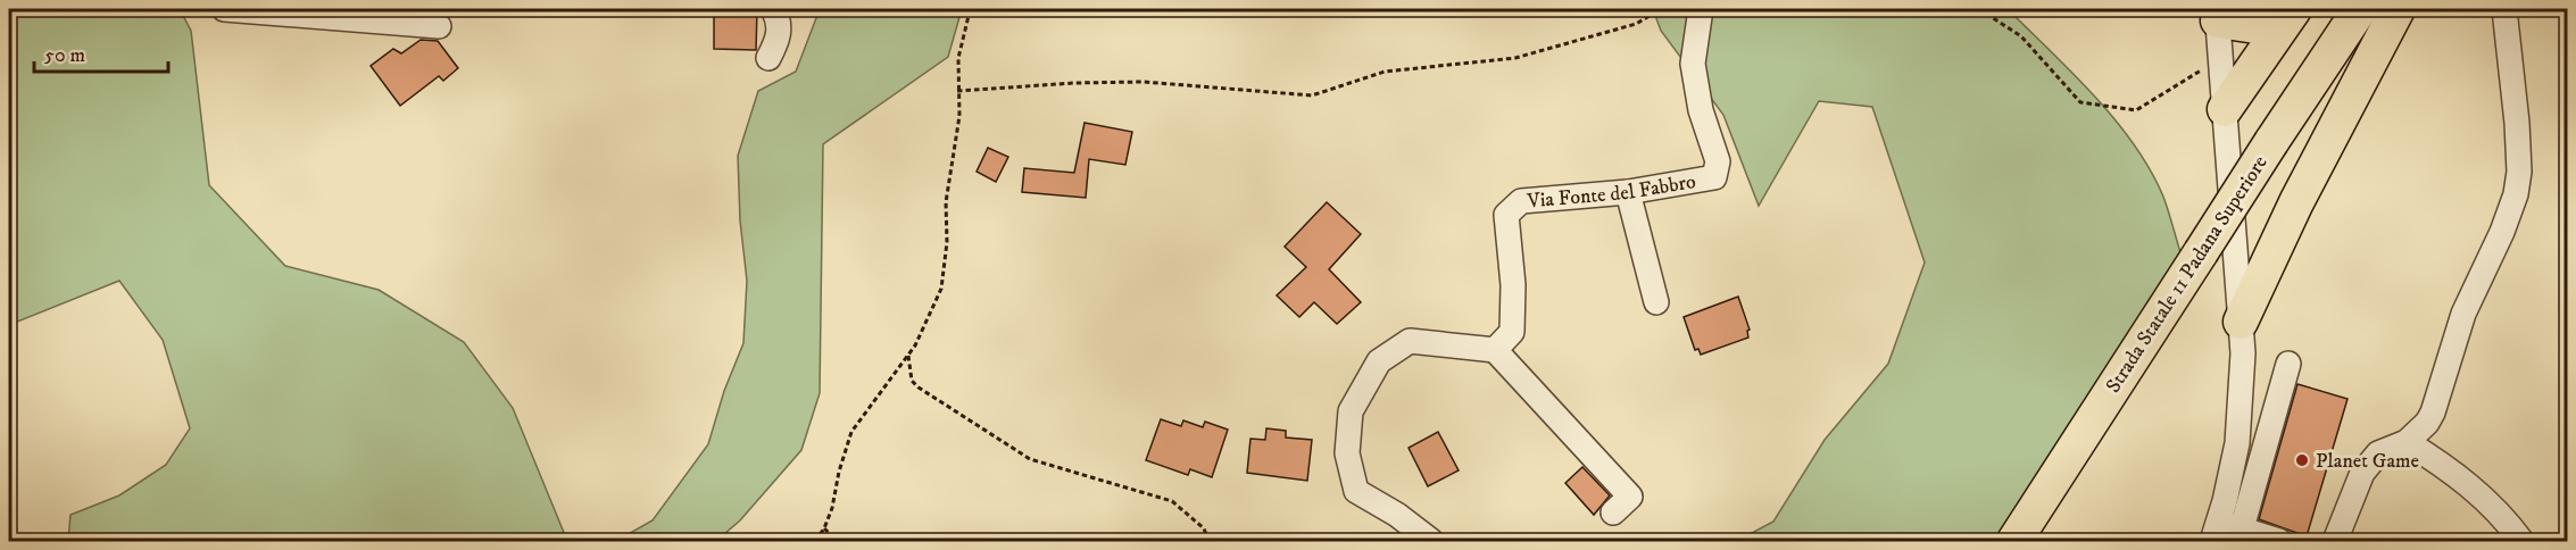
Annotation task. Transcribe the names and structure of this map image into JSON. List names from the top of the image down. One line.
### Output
{"streets":{"highway":["Strada Statale 11 Padana Superiore"],"street":["Via Fonte del Fabbro"]},"places":["Planet Game"],"scale_bar":"50 m"}
